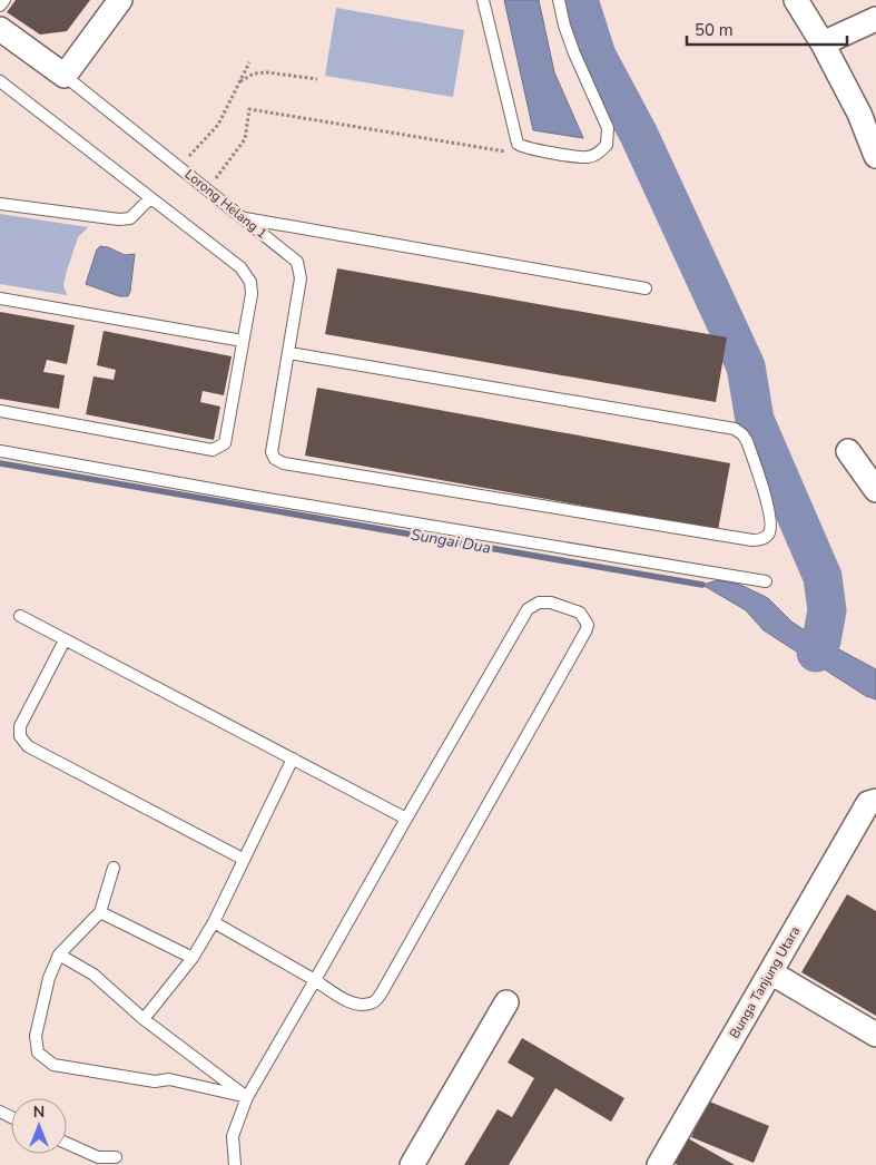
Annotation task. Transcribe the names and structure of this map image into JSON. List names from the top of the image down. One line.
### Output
{"streets":{"street":["Lorong Helang 1","Bunga Tanjung Utara"]},"water":["Sungai Dua"],"scale_bar":"50 m","north":"top"}
